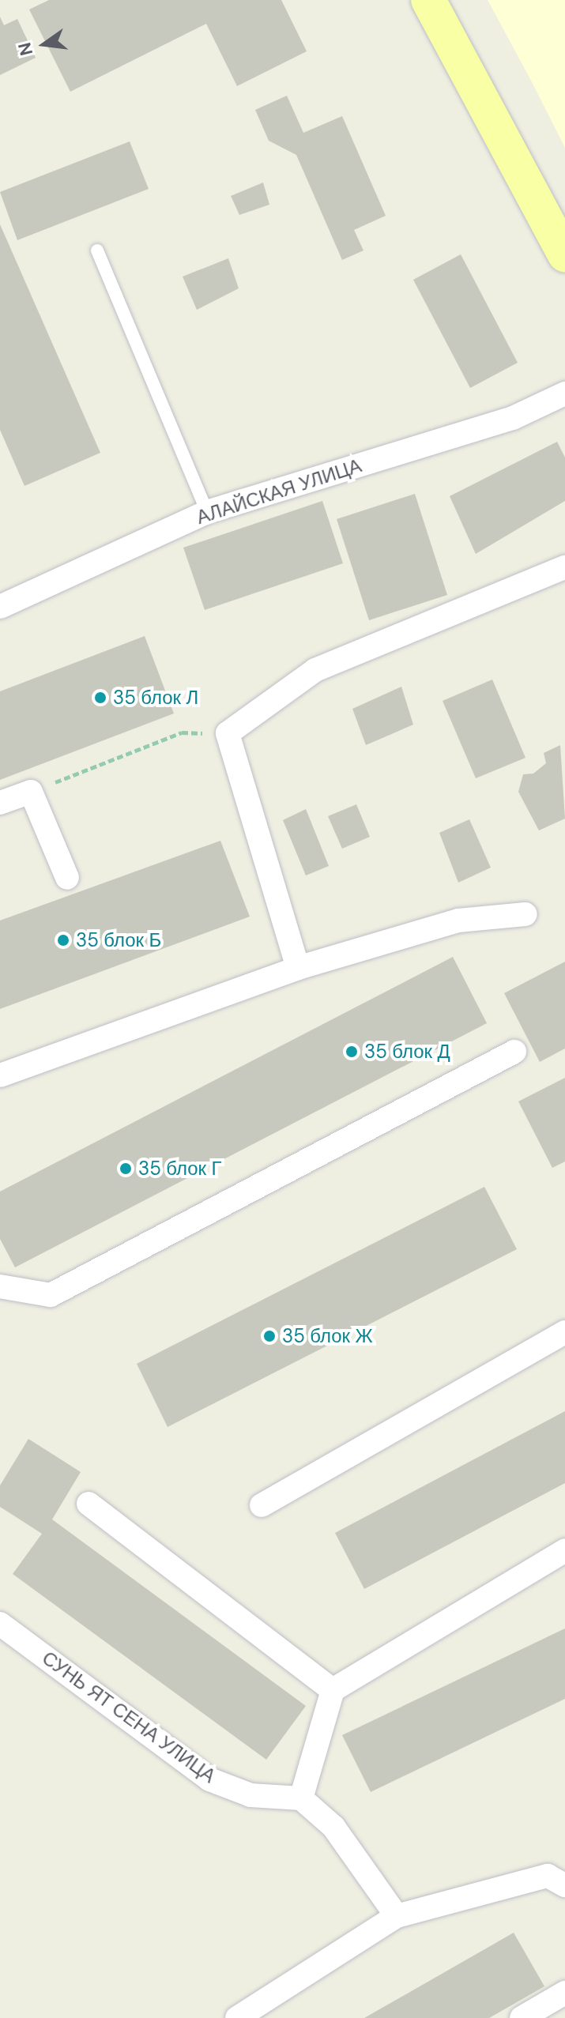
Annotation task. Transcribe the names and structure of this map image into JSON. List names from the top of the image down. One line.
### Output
{"streets":{"street":["АЛАЙСКАЯ УЛИЦА","СУНЬ ЯТ СЕНА УЛИЦА"]},"places":["35 блок Л","35 блок Б","35 блок Д","35 блок Г","35 блок Ж"],"north":"left"}
